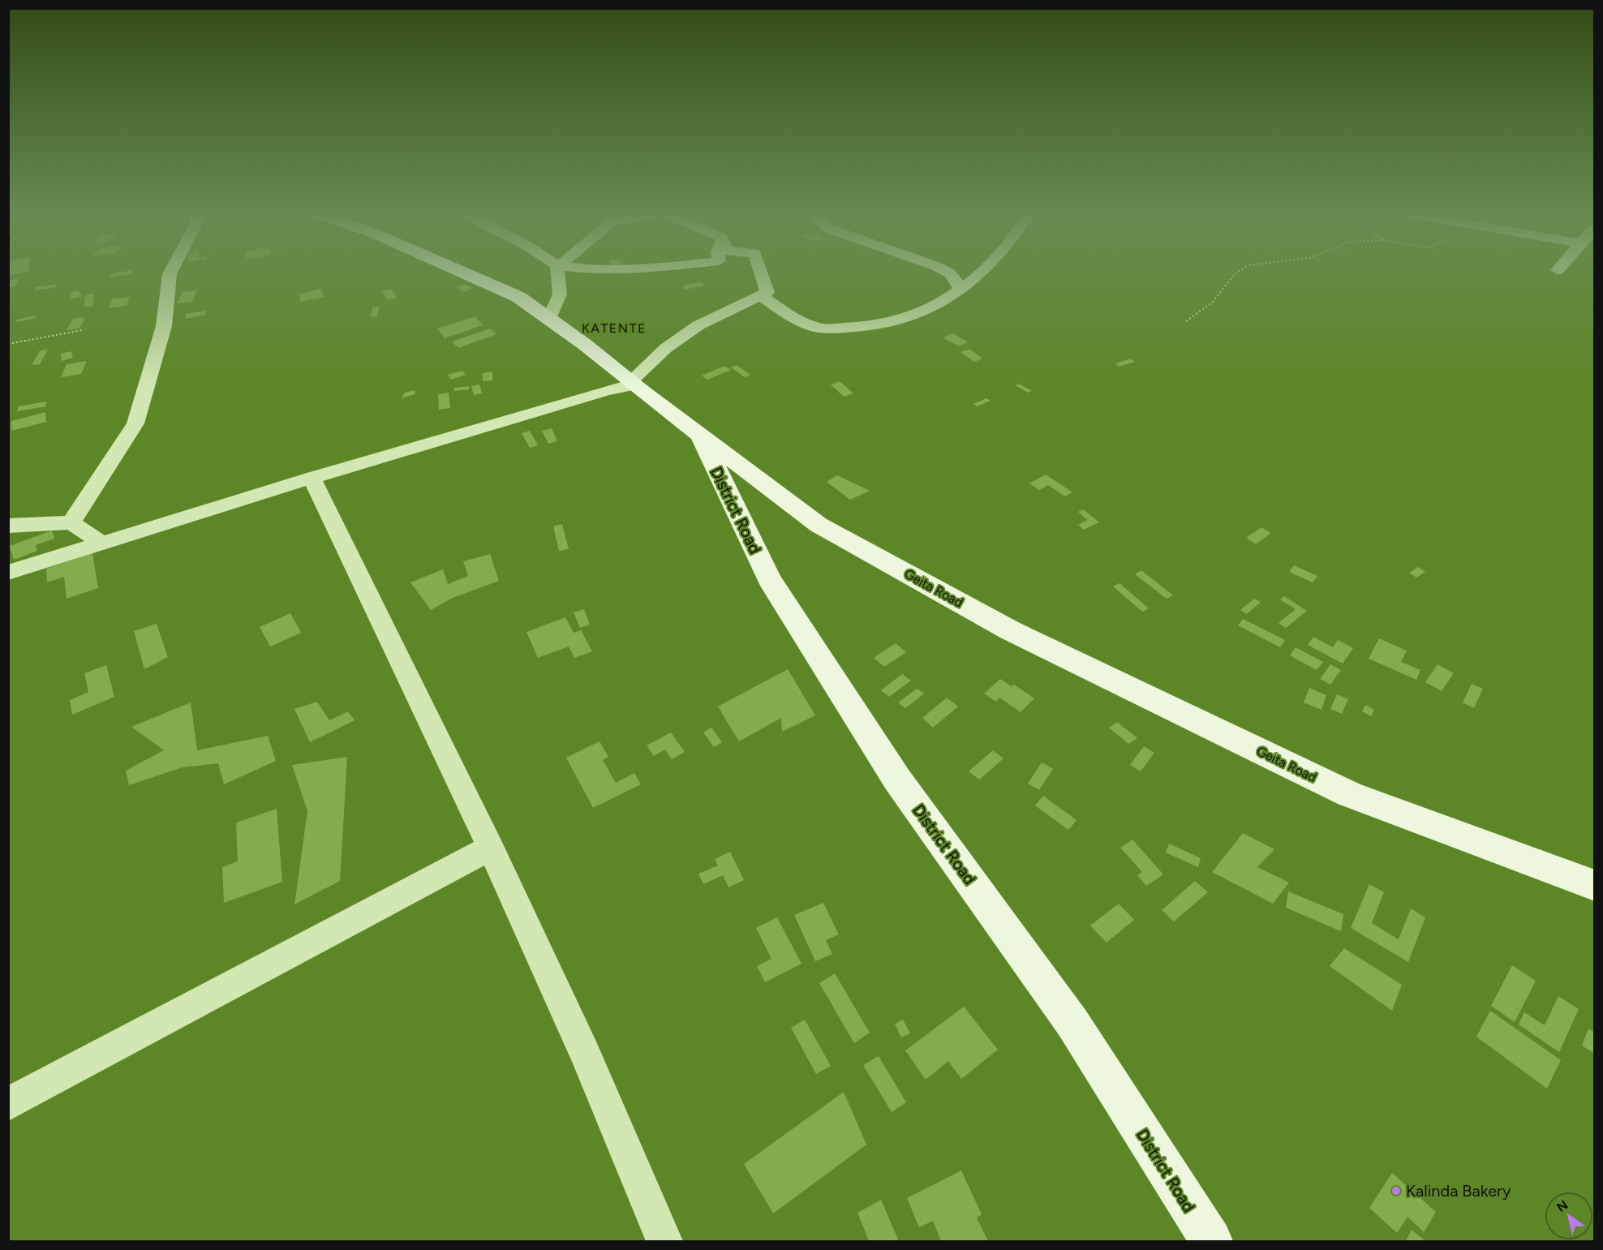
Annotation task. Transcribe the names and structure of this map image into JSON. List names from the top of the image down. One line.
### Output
{"streets":{"main road":["District Road","Geita Road"]},"crossings":[["District Road","Geita Road"]],"districts":["KATENTE"],"places":["Kalinda Bakery"],"north":"top left"}
